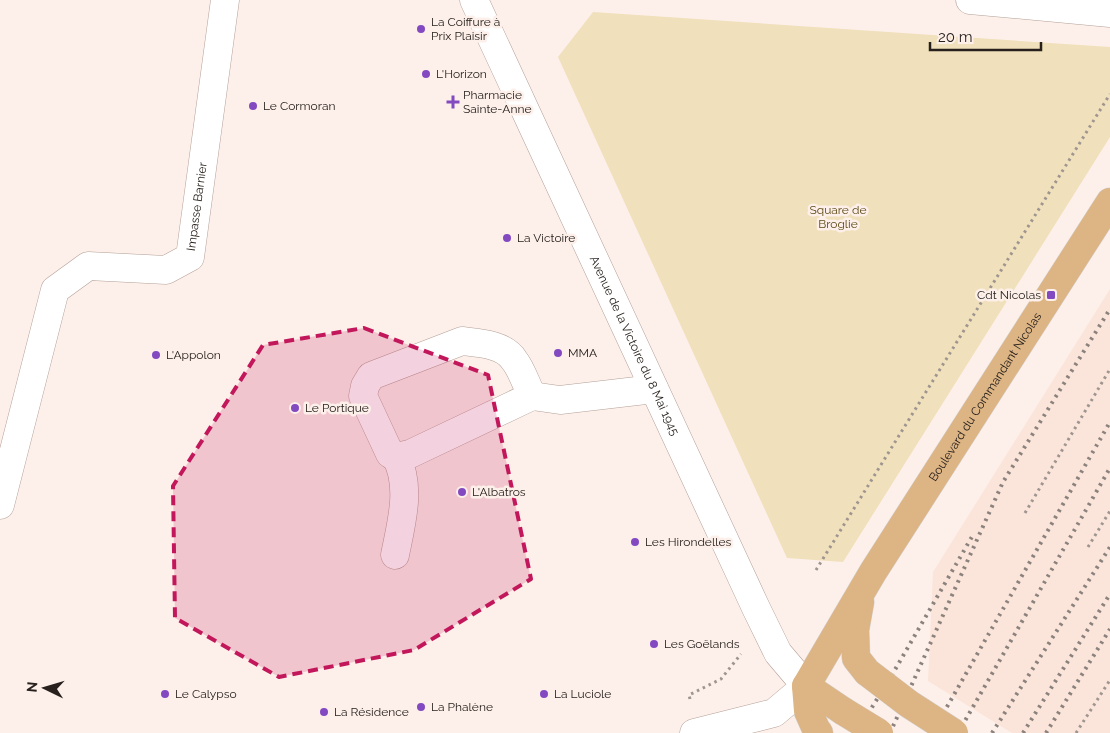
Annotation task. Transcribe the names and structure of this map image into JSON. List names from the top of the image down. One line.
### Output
{"streets":{"main road":["Boulevard du Commandant Nicolas"],"street":["Impasse Barnier","Avenue de la Victoire du 8 Mai 1945"]},"crossings":[["Avenue de la Victoire du 8 Mai 1945","Boulevard du Commandant Nicolas"]],"parks":["Square de Broglie"],"places":{"other":["La Coiffure à Prix Plaisir","L'Horizon","Le Cormoran","La Victoire","MMA","L'Appolon","Le Portique","L'Albatros","Les Hirondelles","Les Goëlands","Le Calypso","La Luciole","La Phalène","La Résidence"],"health":["Pharmacie Sainte-Anne"],"transit":["Cdt Nicolas"]},"scale_bar":"20 m","north":"left"}
